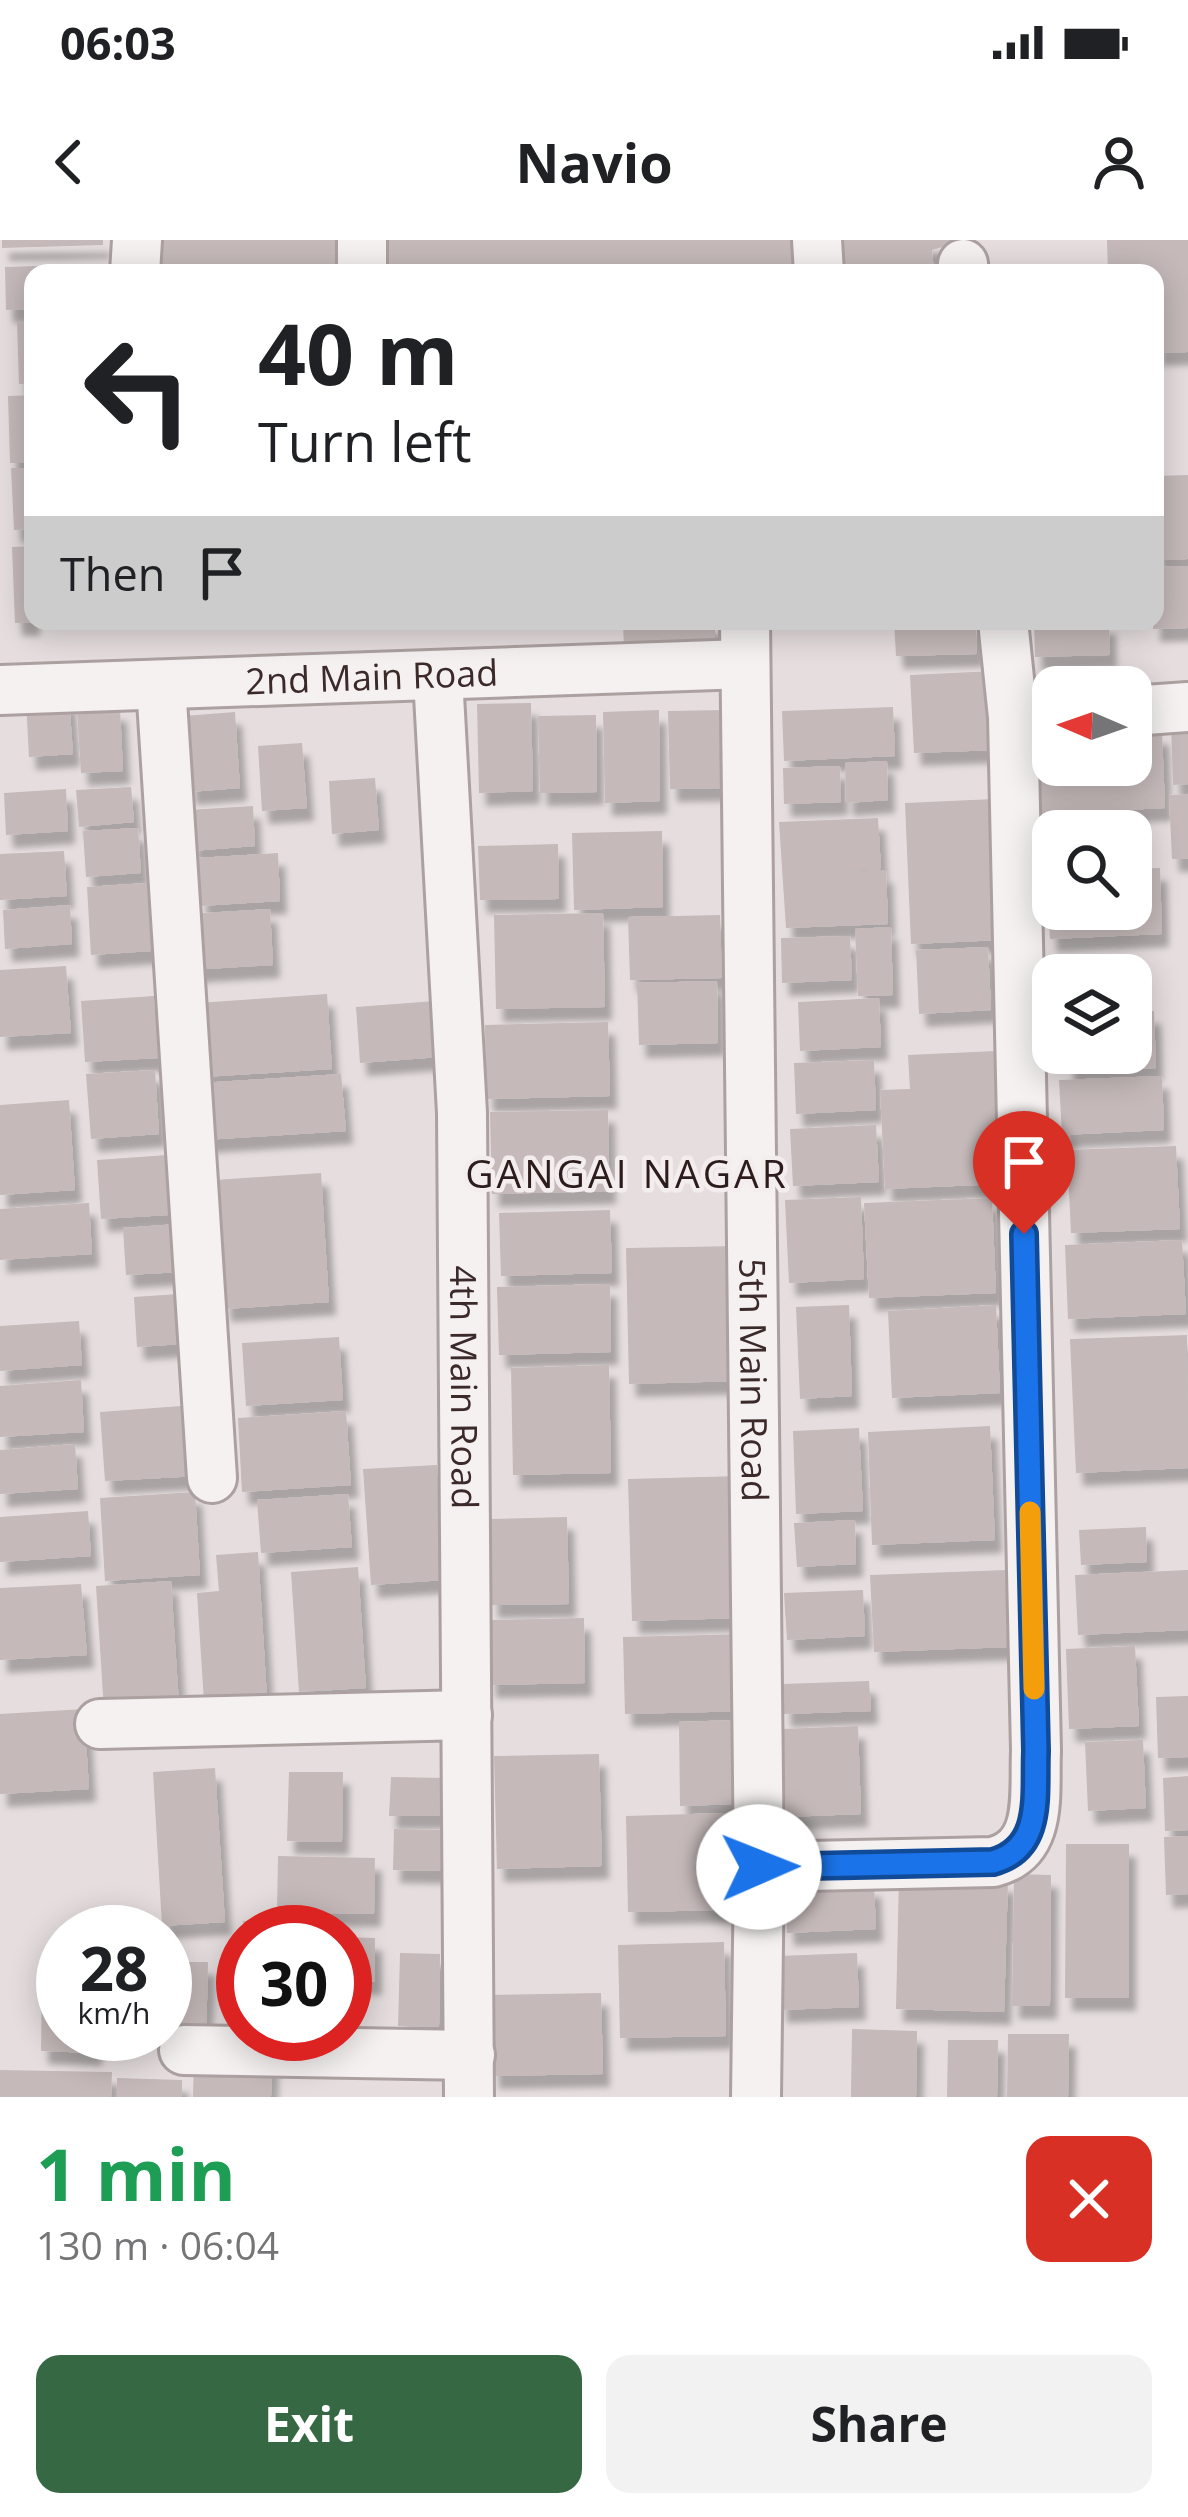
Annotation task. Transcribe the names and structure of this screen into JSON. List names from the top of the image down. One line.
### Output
{"streets":{"street":["2nd Main Road","5th Main Road","4th Main Road"]},"crossings":[["2nd Main Road","5th Main Road"],["2nd Main Road","4th Main Road"]],"districts":["GANGAI NAGAR"],"north":"left","page":{"status":"06:03","header":"Navio","turn":["40 m","Turn left"],"then":"Then","speed":"28 km/h","limit":"30","heading":["1 min","130 m · 06:04"],"buttons":["Exit","Share"]}}
